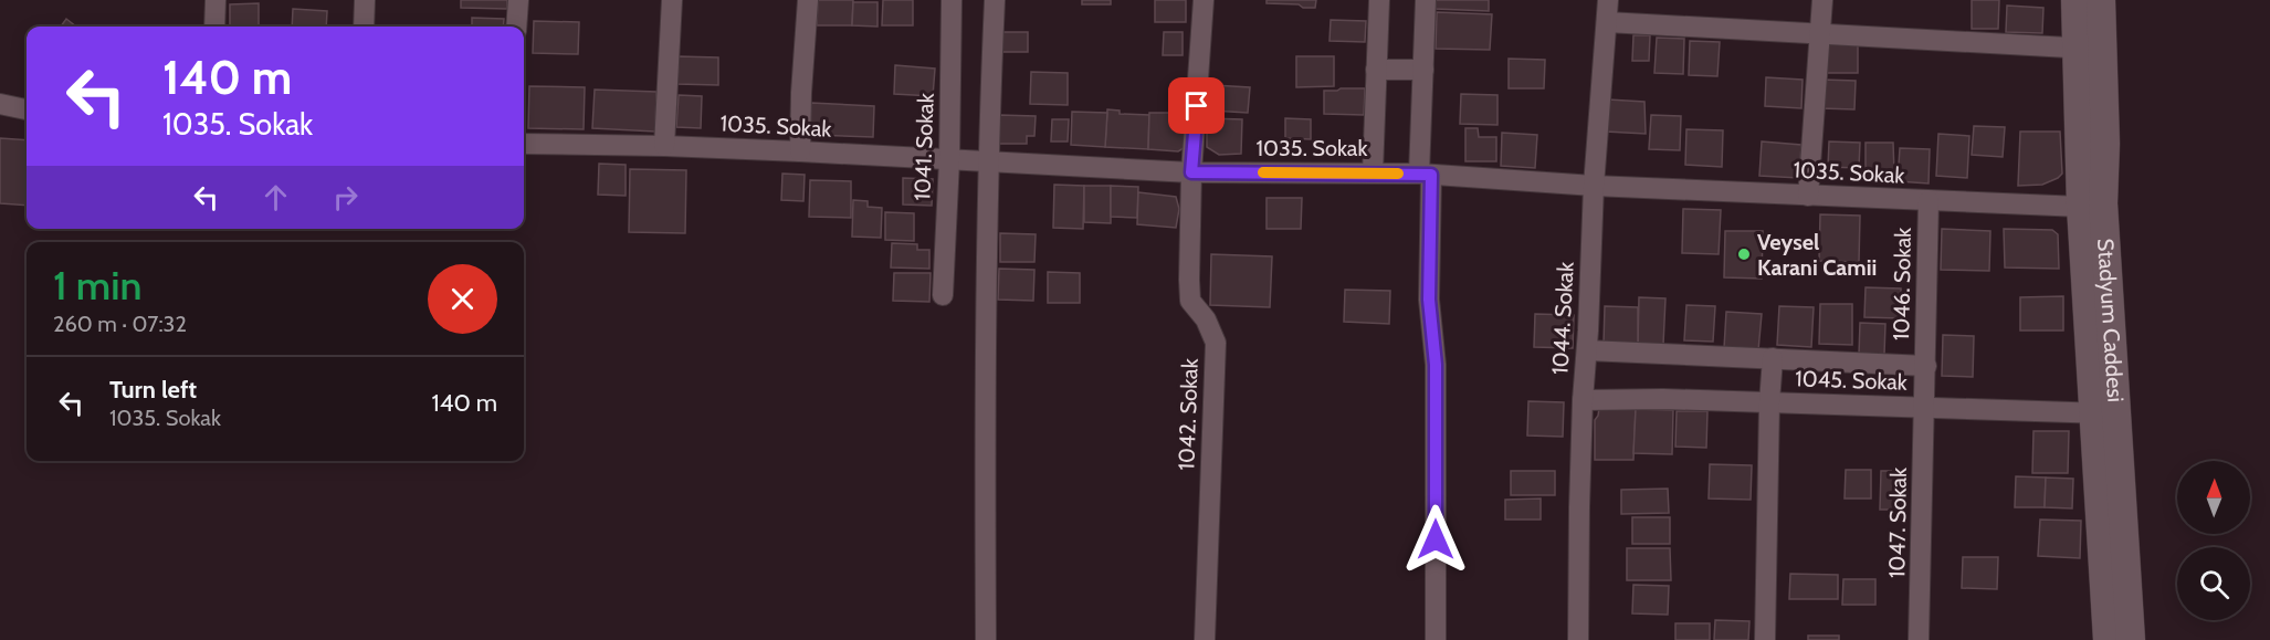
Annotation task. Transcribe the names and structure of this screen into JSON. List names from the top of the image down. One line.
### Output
{"streets":{"street":["1035. Sokak","1041. Sokak","1046. Sokak","1044. Sokak","Stadyum Caddesi","1045. Sokak","1042. Sokak","1047. Sokak"]},"crossings":[["1035. Sokak","1041. Sokak"],["1035. Sokak","1046. Sokak"],["1035. Sokak","1044. Sokak"],["1035. Sokak","Stadyum Caddesi"],["1035. Sokak","1042. Sokak"],["1046. Sokak","1045. Sokak"],["1046. Sokak","1047. Sokak"],["1044. Sokak","1045. Sokak"],["Stadyum Caddesi","1045. Sokak"],["1045. Sokak","1047. Sokak"]],"places":["Veysel Karani Camii"],"north":"top","page":{"turn":["140 m","1035. Sokak"],"heading":["1 min","260 m · 07:32"],"list":[{"name":"Turn left","note":"1035. Sokak","value":"140 m"}]}}
